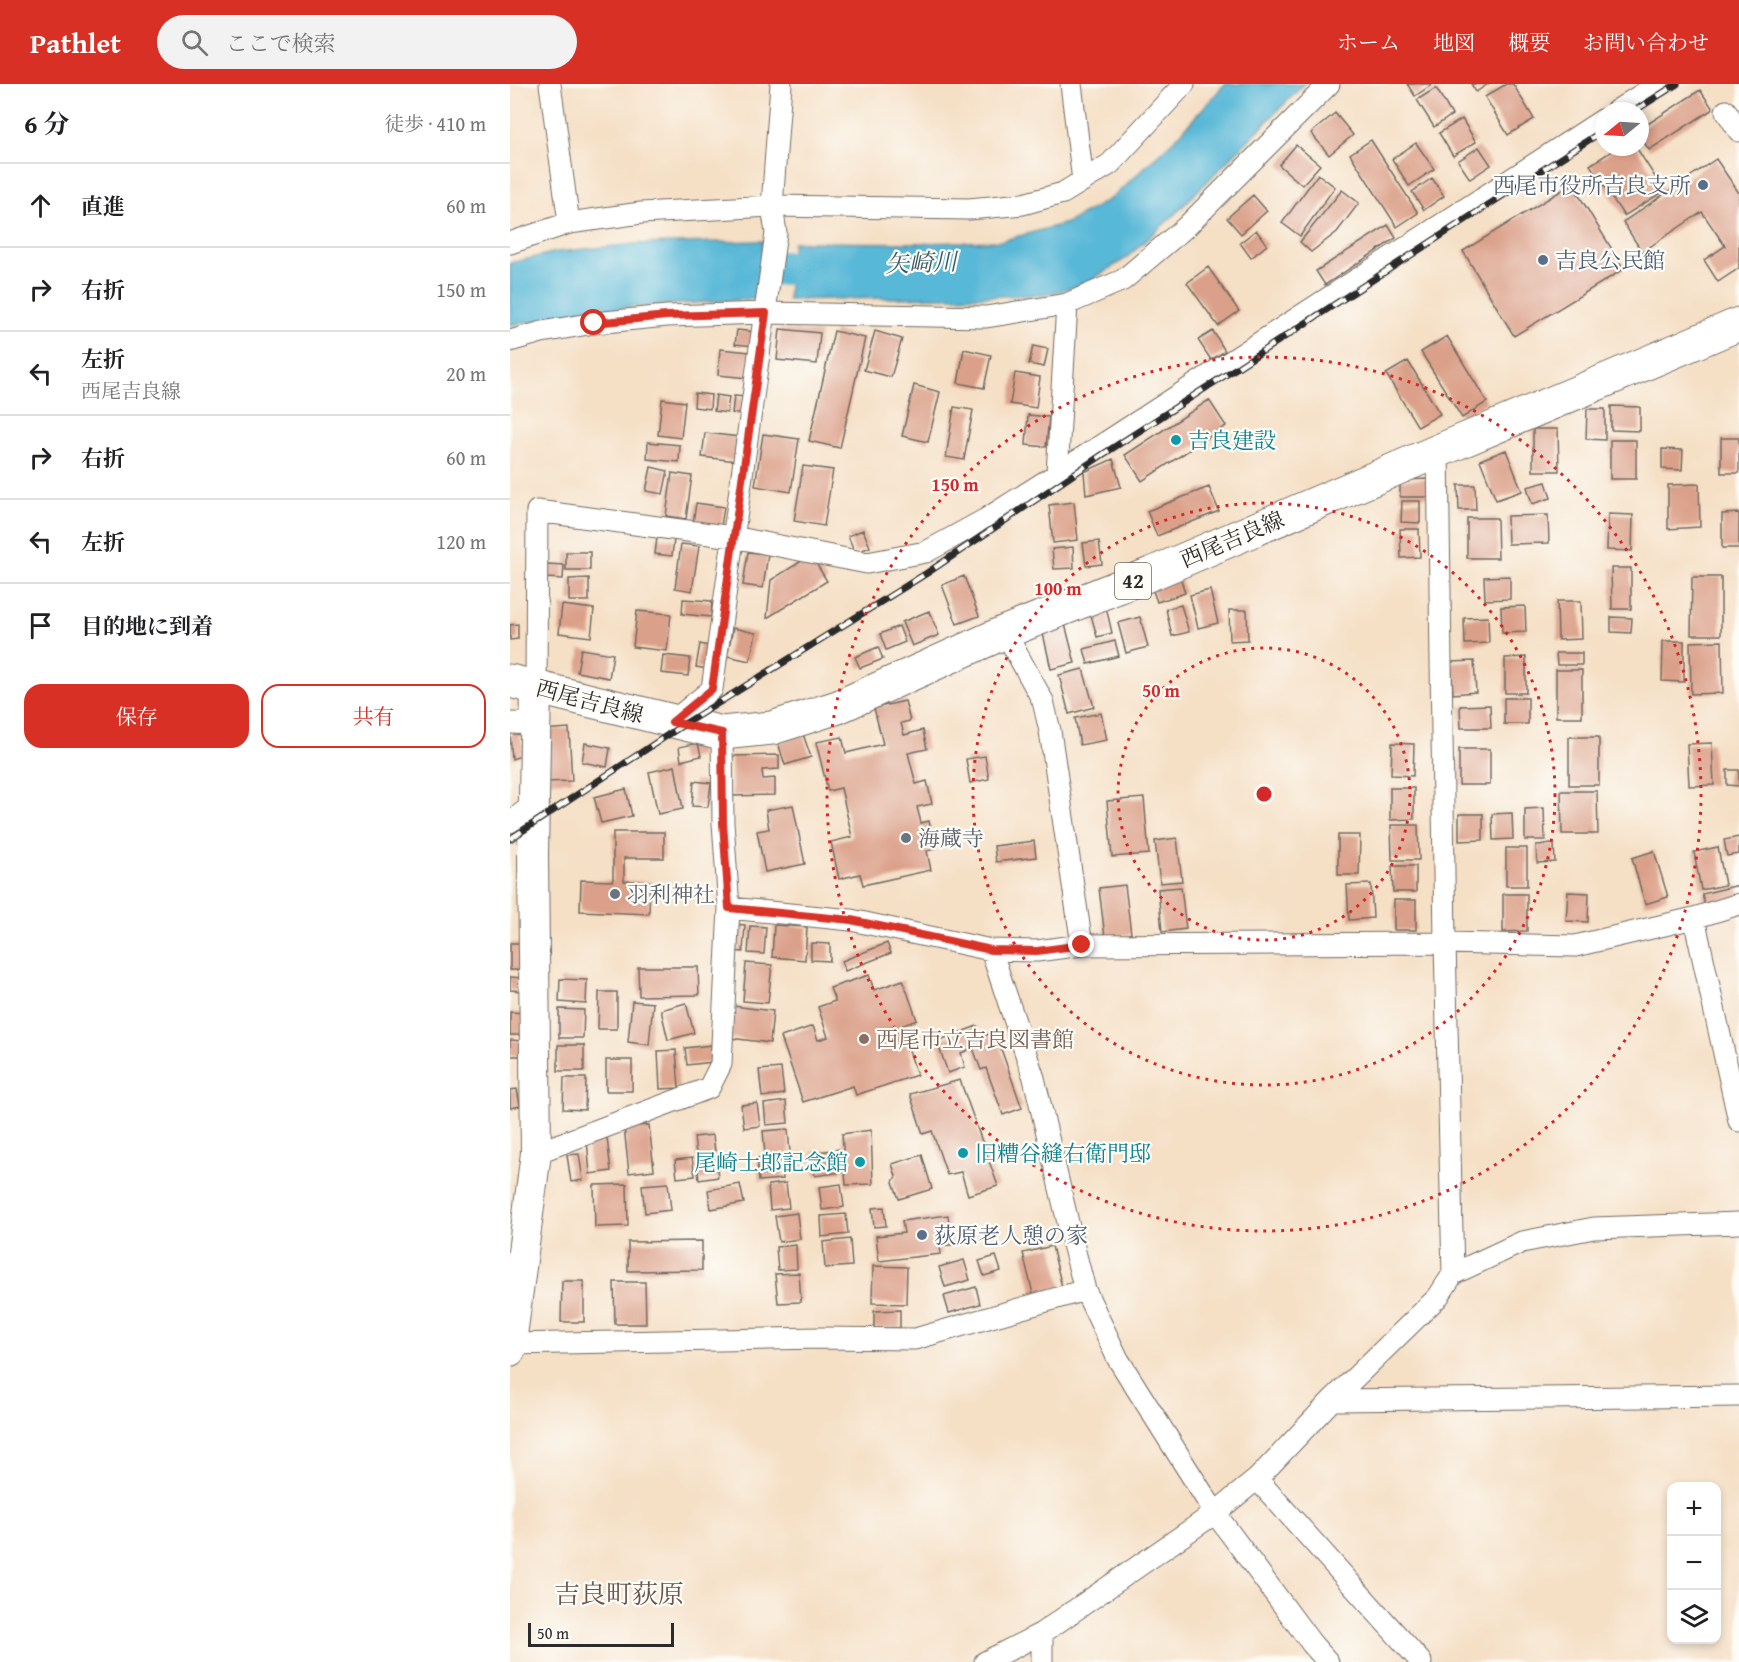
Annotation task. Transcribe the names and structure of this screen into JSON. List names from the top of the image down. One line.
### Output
{"streets":{"main road":["西尾吉良線","42"]},"districts":["吉良町荻原"],"water":["矢崎川"],"places":["西尾市役所吉良支所","吉良公民館","吉良建設","海蔵寺","羽利神社","西尾市立吉良図書館","旧糟谷縫右衛門邸","尾崎士郎記念館","荻原老人憩の家"],"scale_bar":"50 m","north":"left","page":{"header":"Pathlet","search":"ここで検索","nav":["ホーム","地図","概要","お問い合わせ"],"heading":["6 分","徒歩 · 410 m"],"list":[["直進","60 m"],["右折","150 m"],["左折","西尾吉良線","20 m"],["右折","60 m"],["左折","120 m"],"目的地に到着"],"buttons":["保存","共有"],"map_buttons":["+","−"],"scale":"50 m"},"rings":["150 m","100 m","50 m"]}
